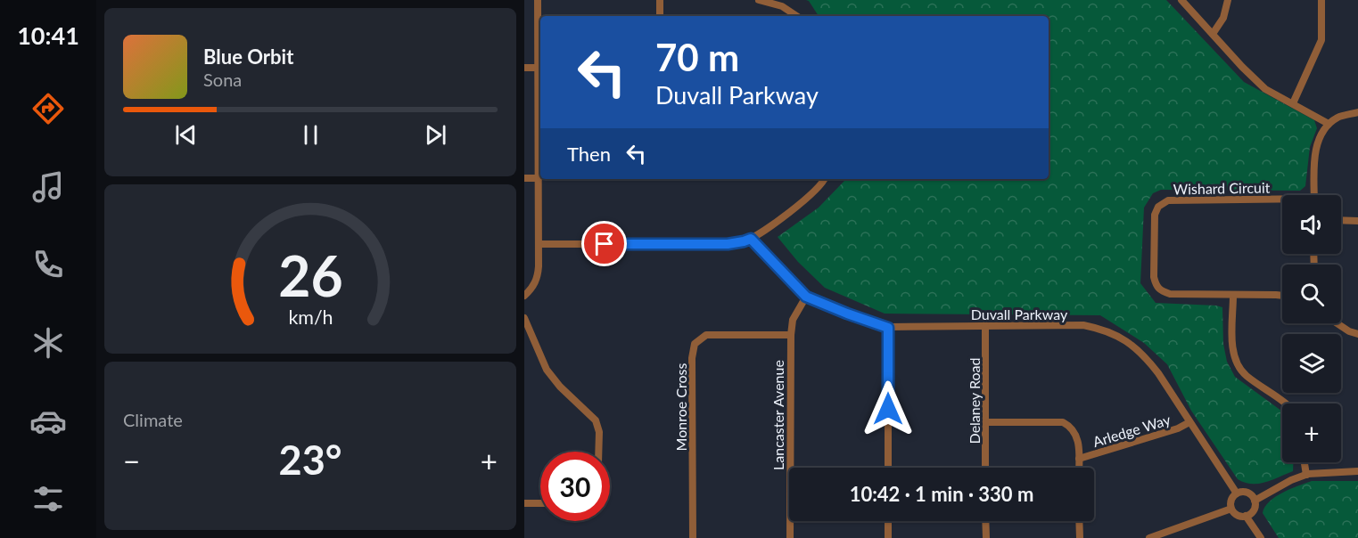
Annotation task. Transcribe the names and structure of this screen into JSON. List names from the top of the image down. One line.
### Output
{"streets":{"street":["Wishard Circuit","Duvall Parkway","Delaney Road","Monroe Cross","Lancaster Avenue","Arledge Way"]},"crossings":[["Duvall Parkway","Delaney Road"],["Duvall Parkway","Lancaster Avenue"],["Duvall Parkway","Arledge Way"],["Monroe Cross","Lancaster Avenue"]],"page":{"tabs":"10:41","turn":["70 m","Duvall Parkway"],"song":["Blue Orbit","Sona"],"then":"Then","map_buttons":"+","tile":"Climate","heat":["−","23°","+"],"limit":"30","trip":"10:42 · 1 min · 330 m","gauge":["26","km/h"]}}
